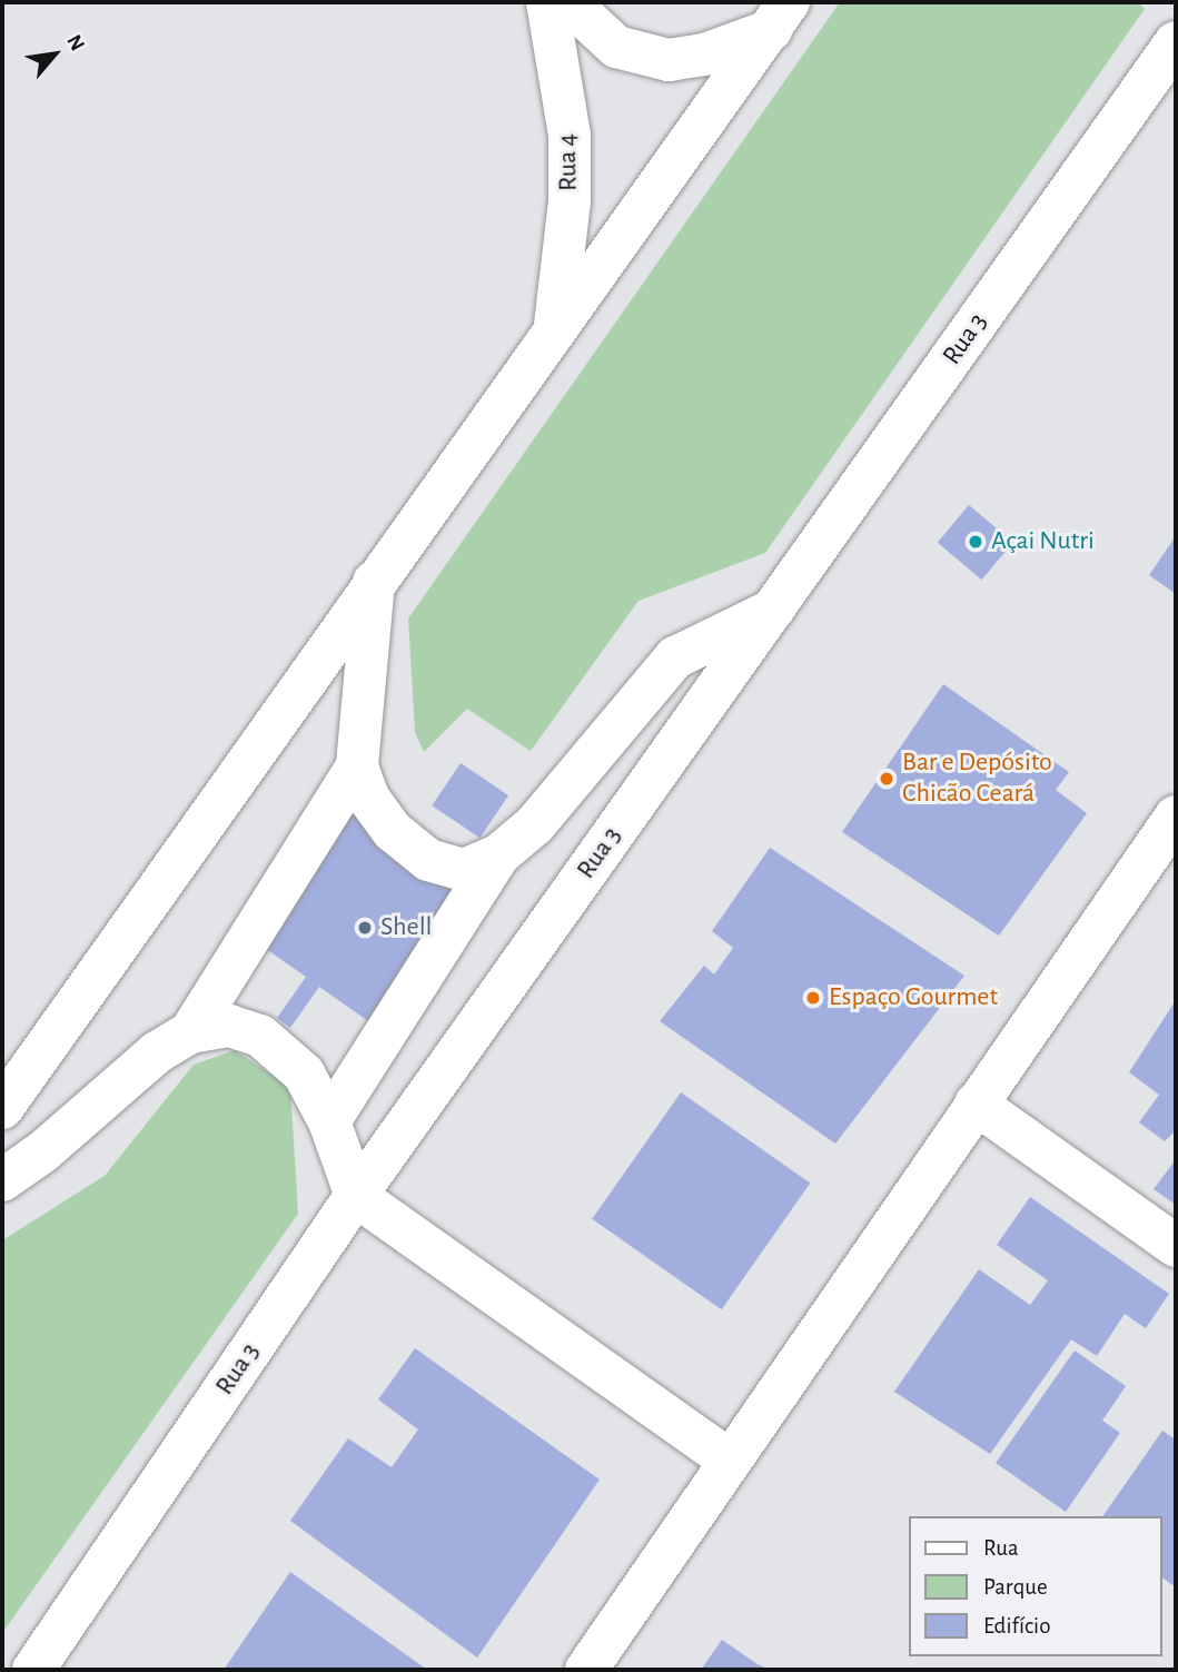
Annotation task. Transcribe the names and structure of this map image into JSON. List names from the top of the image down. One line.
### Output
{"streets":{"main road":["Rua 4","Rua 3"]},"places":["Açai Nutri","Bar e Depósito Chicão Ceará","Shell","Espaço Gourmet"],"legend":["Rua","Parque","Edifício"],"north":"top right"}
